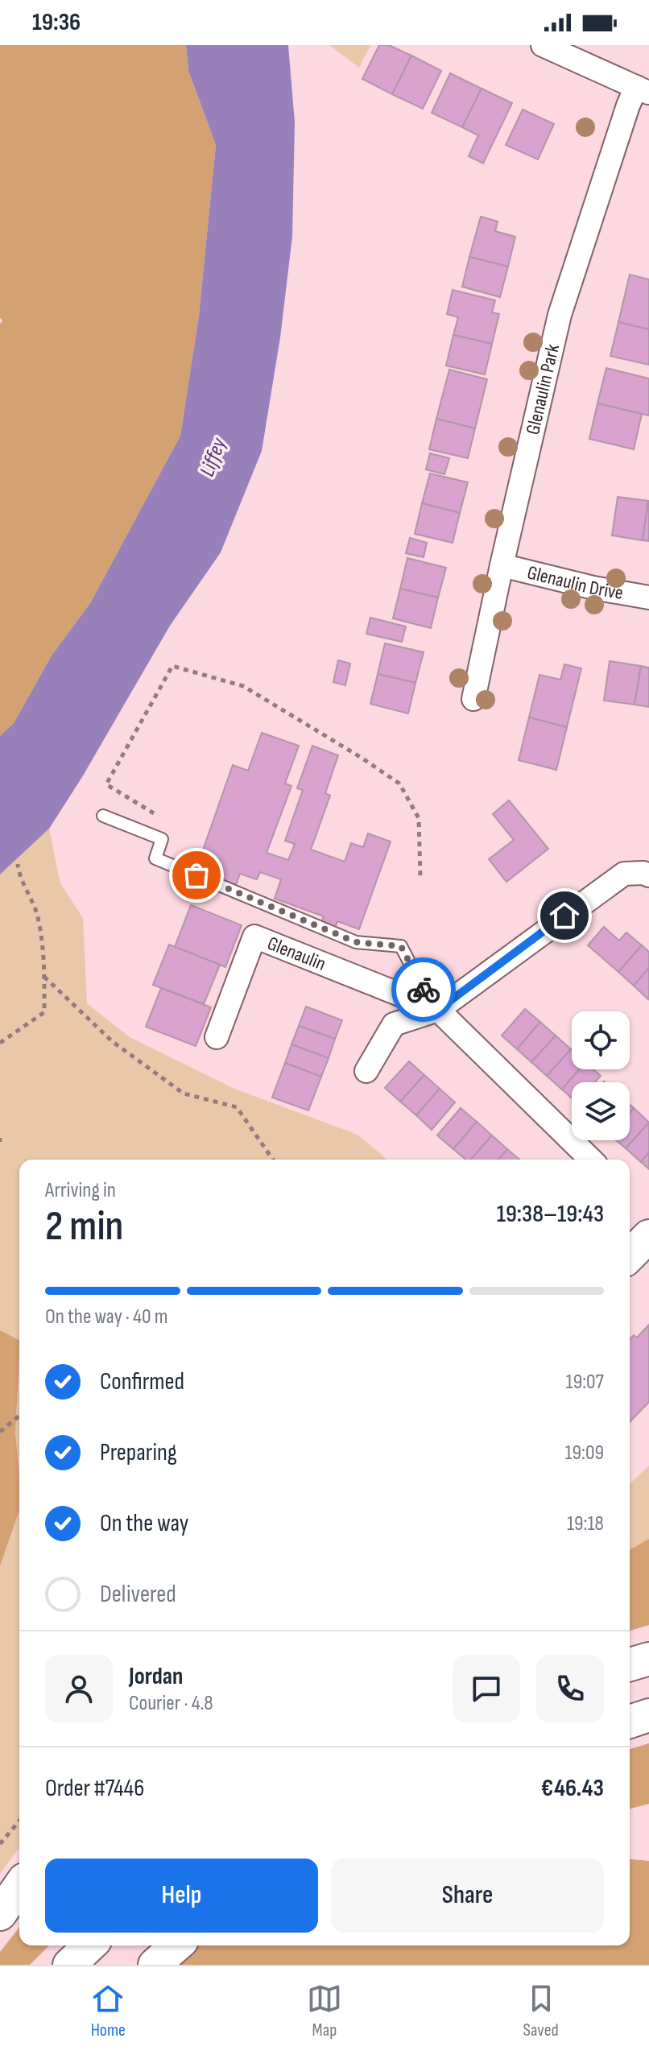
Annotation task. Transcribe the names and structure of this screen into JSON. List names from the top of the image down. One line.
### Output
{"streets":{"street":["Glenaulin Park","Glenaulin Drive","Glenaulin"]},"crossings":[["Glenaulin Park","Glenaulin Drive"]],"water":["Liffey"],"page":{"status":"19:36","heading":["2 min","Arriving in","19:38–19:43"],"panel":["Jordan","Courier · 4.8","Order #7446","€46.43"],"bar":"On the way · 40 m","list":[["Confirmed","19:07"],["Preparing","19:09"],["On the way","19:18"],"Delivered"],"buttons":["Help","Share"],"tabs":["Home","Map","Saved"]}}
